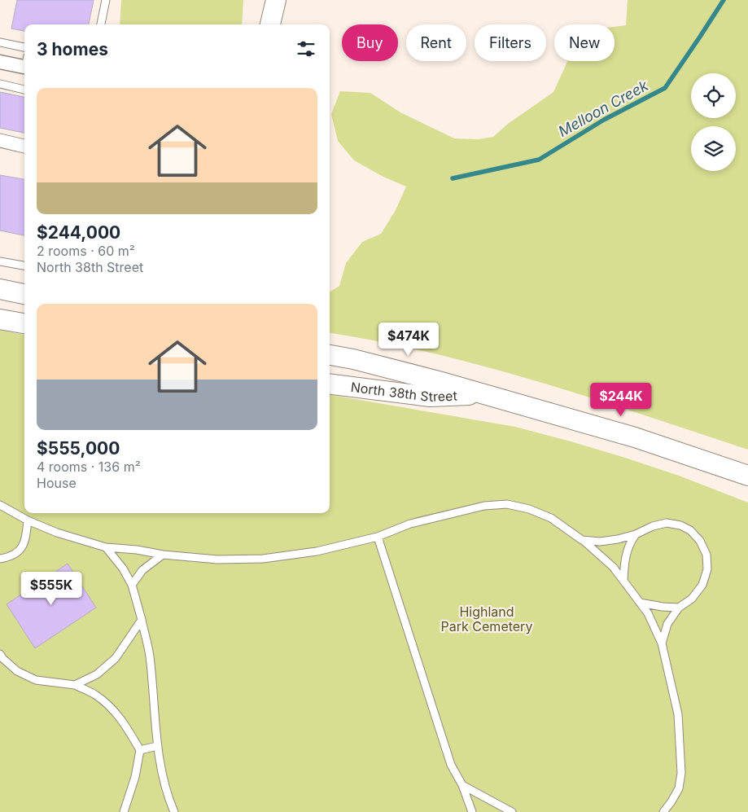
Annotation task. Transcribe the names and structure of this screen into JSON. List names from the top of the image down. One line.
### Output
{"streets":{"main road":["North 38th Street"]},"water":["Melloon Creek"],"parks":["Highland Park Cemetery"],"page":{"chip":["Buy","Rent","Filters","New"],"heading":"3 homes","list":[{"name":"$244,000","note":"2 rooms · 60 m² · North 38th Street"},{"name":"$555,000","note":"4 rooms · 136 m² · House"}],"price":["$474K","$244K","$555K"]}}
